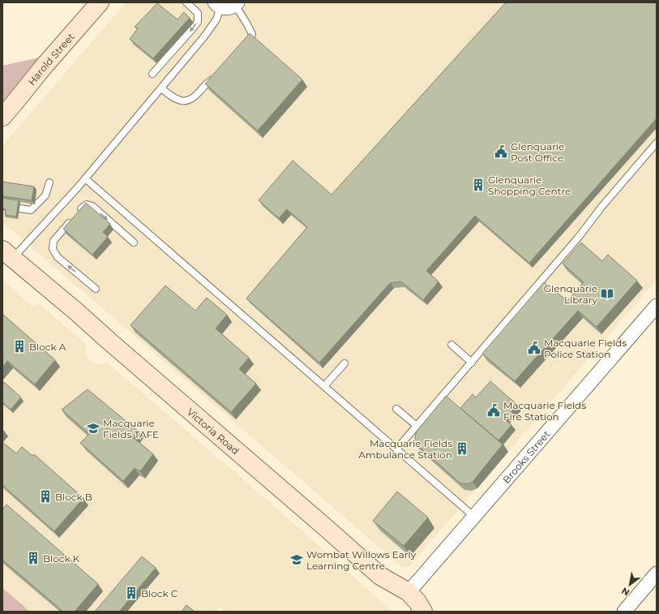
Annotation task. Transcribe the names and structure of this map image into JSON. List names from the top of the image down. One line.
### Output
{"streets":{"street":["Harold Street","Victoria Road","Brooks Street"]},"crossings":[["Victoria Road","Brooks Street"]],"places":{"public building":["Glenquarie Post Office","Macquarie Fields Police Station","Macquarie Fields Fire Station"],"building":["Glenquarie Shopping Centre","Block A","Macquarie Fields Ambulance Station","Block B","Block K","Block C"],"library":["Glenquarie Library"],"school or university":["Macquarie Fields TAFE","Wombat Willows Early Learning Centre"]},"north":"bottom left"}
